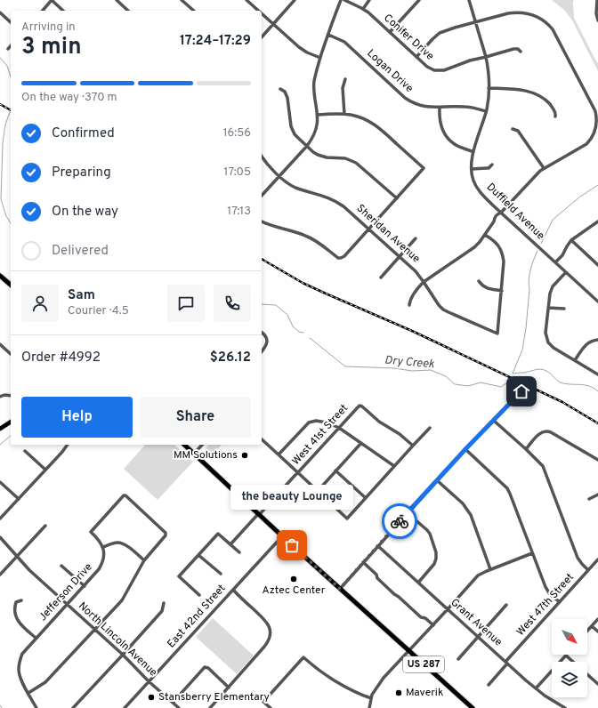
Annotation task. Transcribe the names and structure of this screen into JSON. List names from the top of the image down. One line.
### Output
{"streets":{"highway":["US 287"],"street":["Conifer Drive","Logan Drive","Duffield Avenue","Sheridan Avenue","West 41st Street","Jefferson Drive","West 47th Street","East 42nd Street","Grant Avenue","North Lincoln Avenue"]},"crossings":[["West 41st Street","US 287"],["Jefferson Drive","North Lincoln Avenue"],["West 47th Street","Grant Avenue"],["East 42nd Street","North Lincoln Avenue"],["East 42nd Street","US 287"]],"water":["Dry Creek"],"places":["MM Solutions","the beauty Lounge","Aztec Center","Maverik","Stansberry Elementary"],"north":"bottom right","page":{"heading":["3 min","Arriving in","17:24–17:29"],"panel":["Sam","Courier · 4.5","Order #4992","$26.12"],"bar":"On the way · 370 m","list":[["Confirmed","16:56"],["Preparing","17:05"],["On the way","17:13"],"Delivered"],"buttons":["Help","Share"],"bubble":"the beauty Lounge"}}
